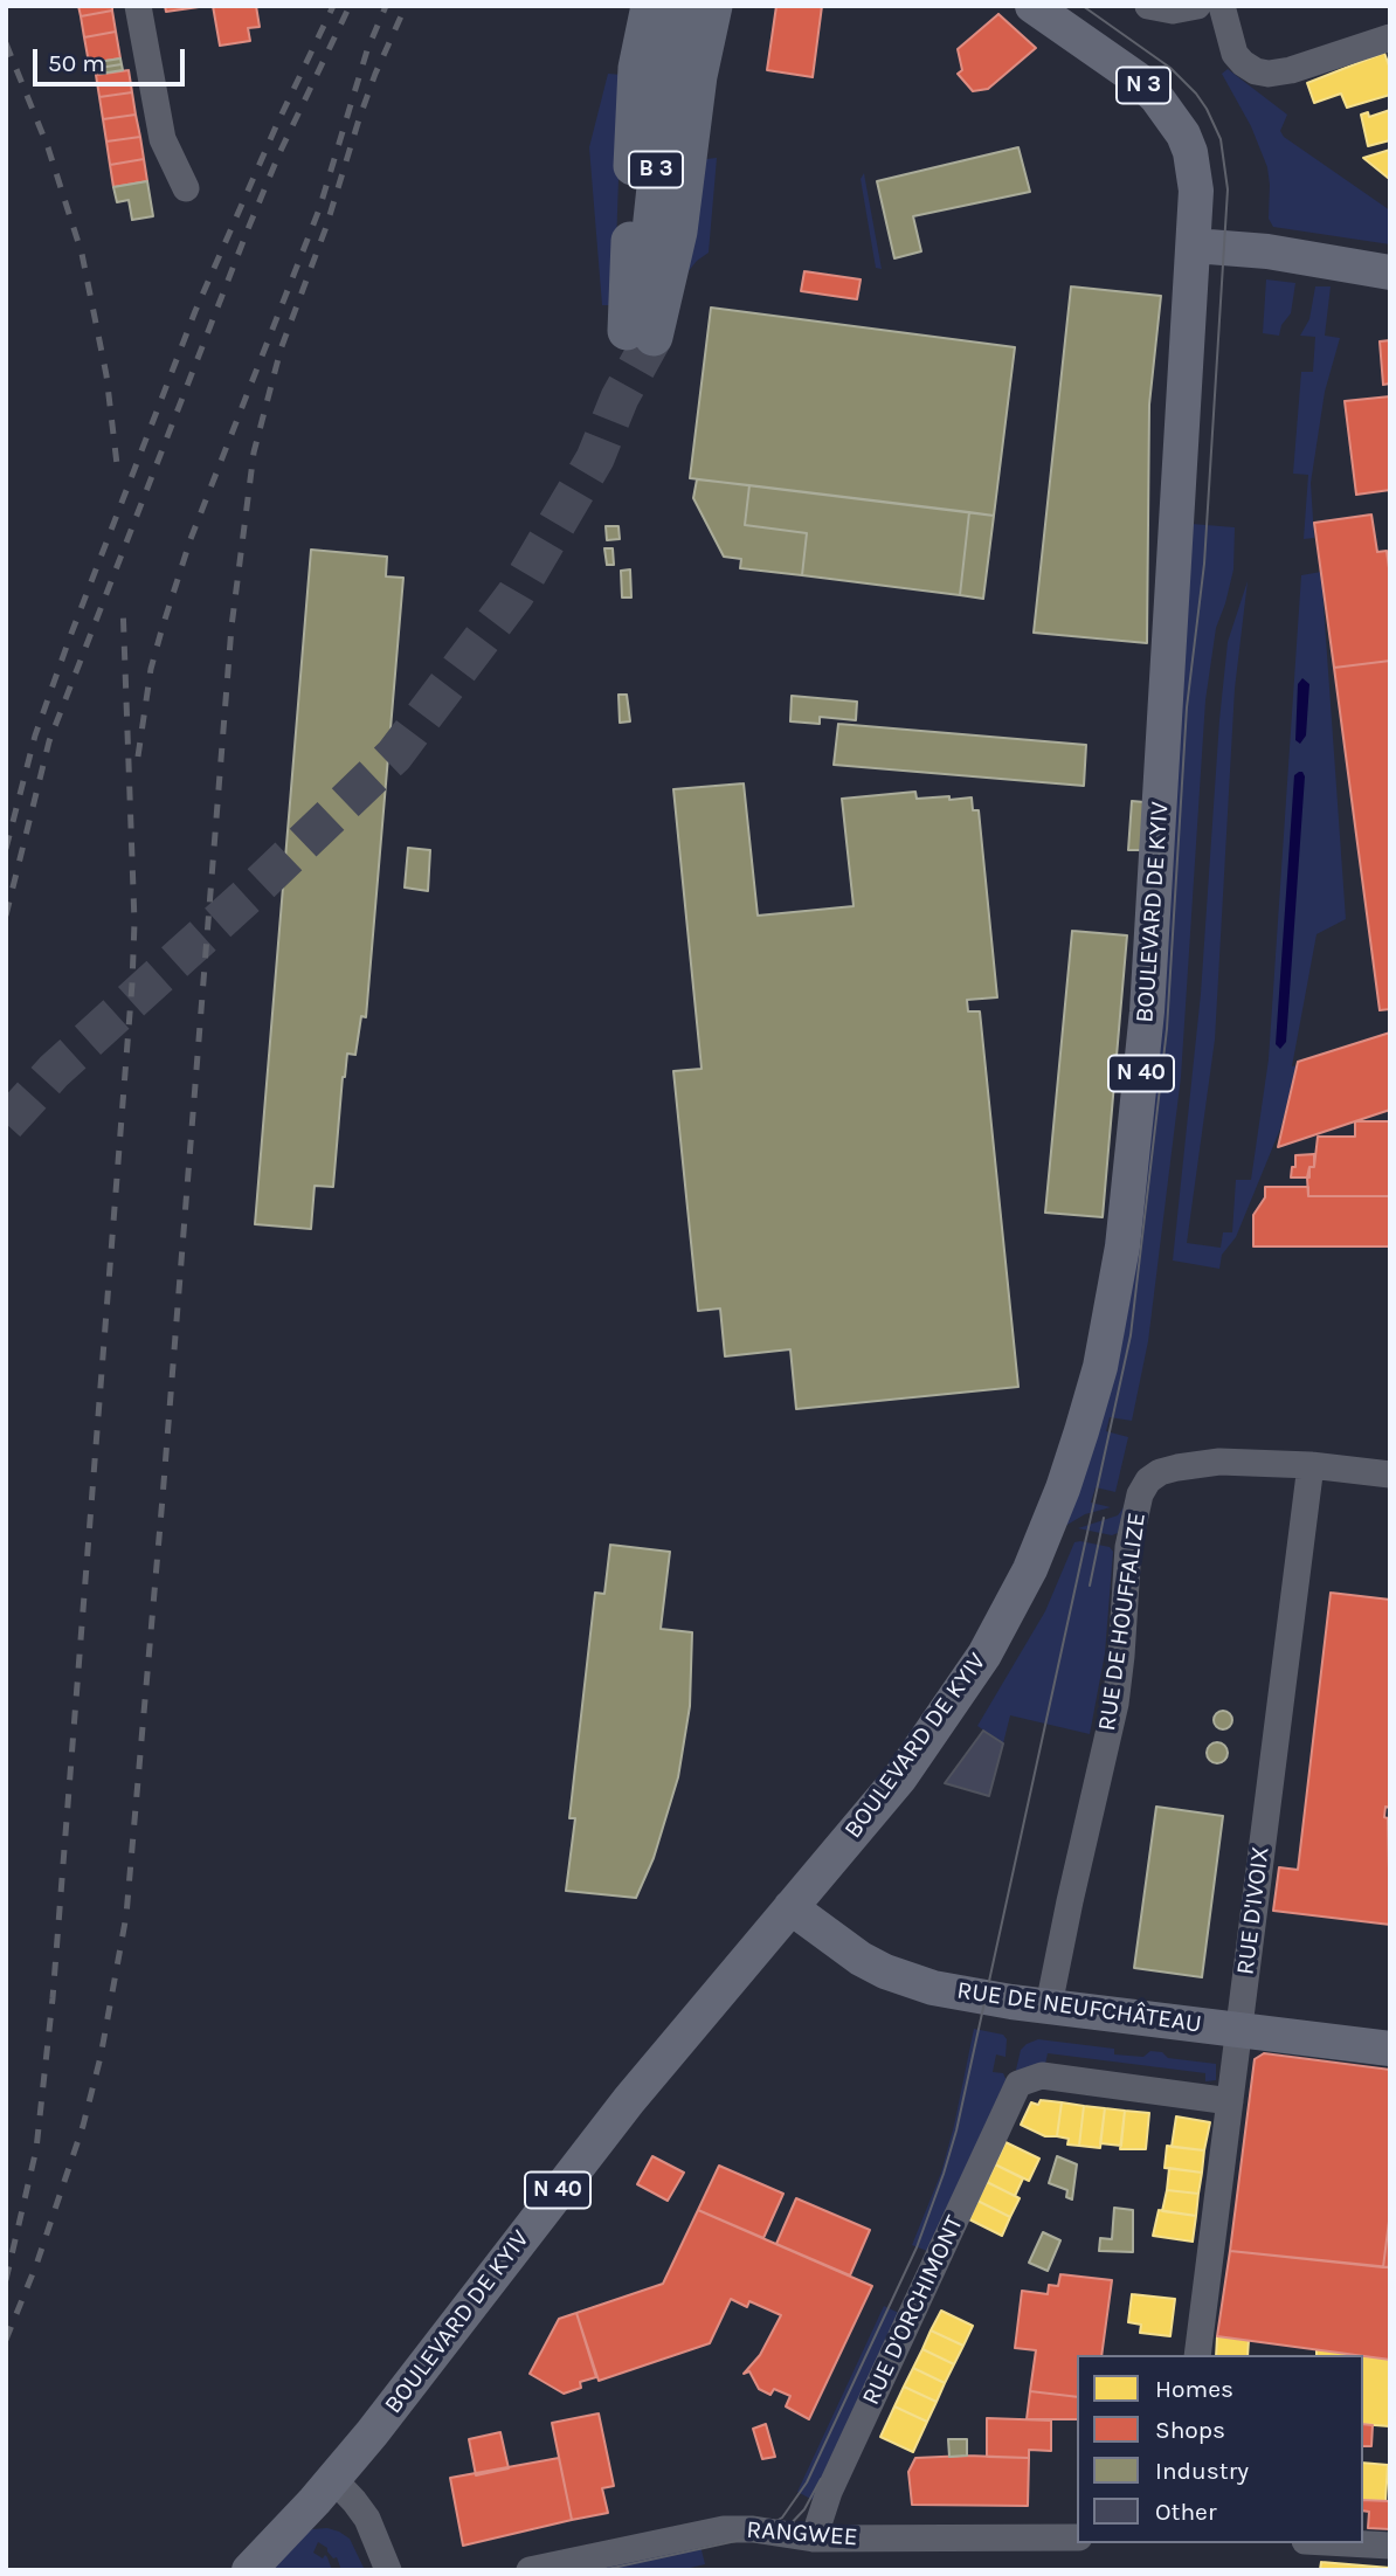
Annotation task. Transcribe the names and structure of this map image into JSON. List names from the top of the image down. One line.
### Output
{"streets":{"highway":["B 3"],"main road":["N 3","BOULEVARD DE KYIV","N 40","RUE DE NEUFCHÂTEAU"],"street":["RUE DE HOUFFALIZE","RUE D'IVOIX","RUE D'ORCHIMONT","RANGWEE"]},"crossings":[["N 3","BOULEVARD DE KYIV"],["BOULEVARD DE KYIV","RUE DE NEUFCHÂTEAU"],["RUE DE HOUFFALIZE","RUE D'IVOIX"],["RUE DE HOUFFALIZE","RUE DE NEUFCHÂTEAU"],["RUE D'IVOIX","RUE DE NEUFCHÂTEAU"],["RUE D'IVOIX","RUE D'ORCHIMONT"],["RUE D'ORCHIMONT","RANGWEE"]],"legend":["Homes","Shops","Industry","Other"],"scale_bar":"50 m"}
